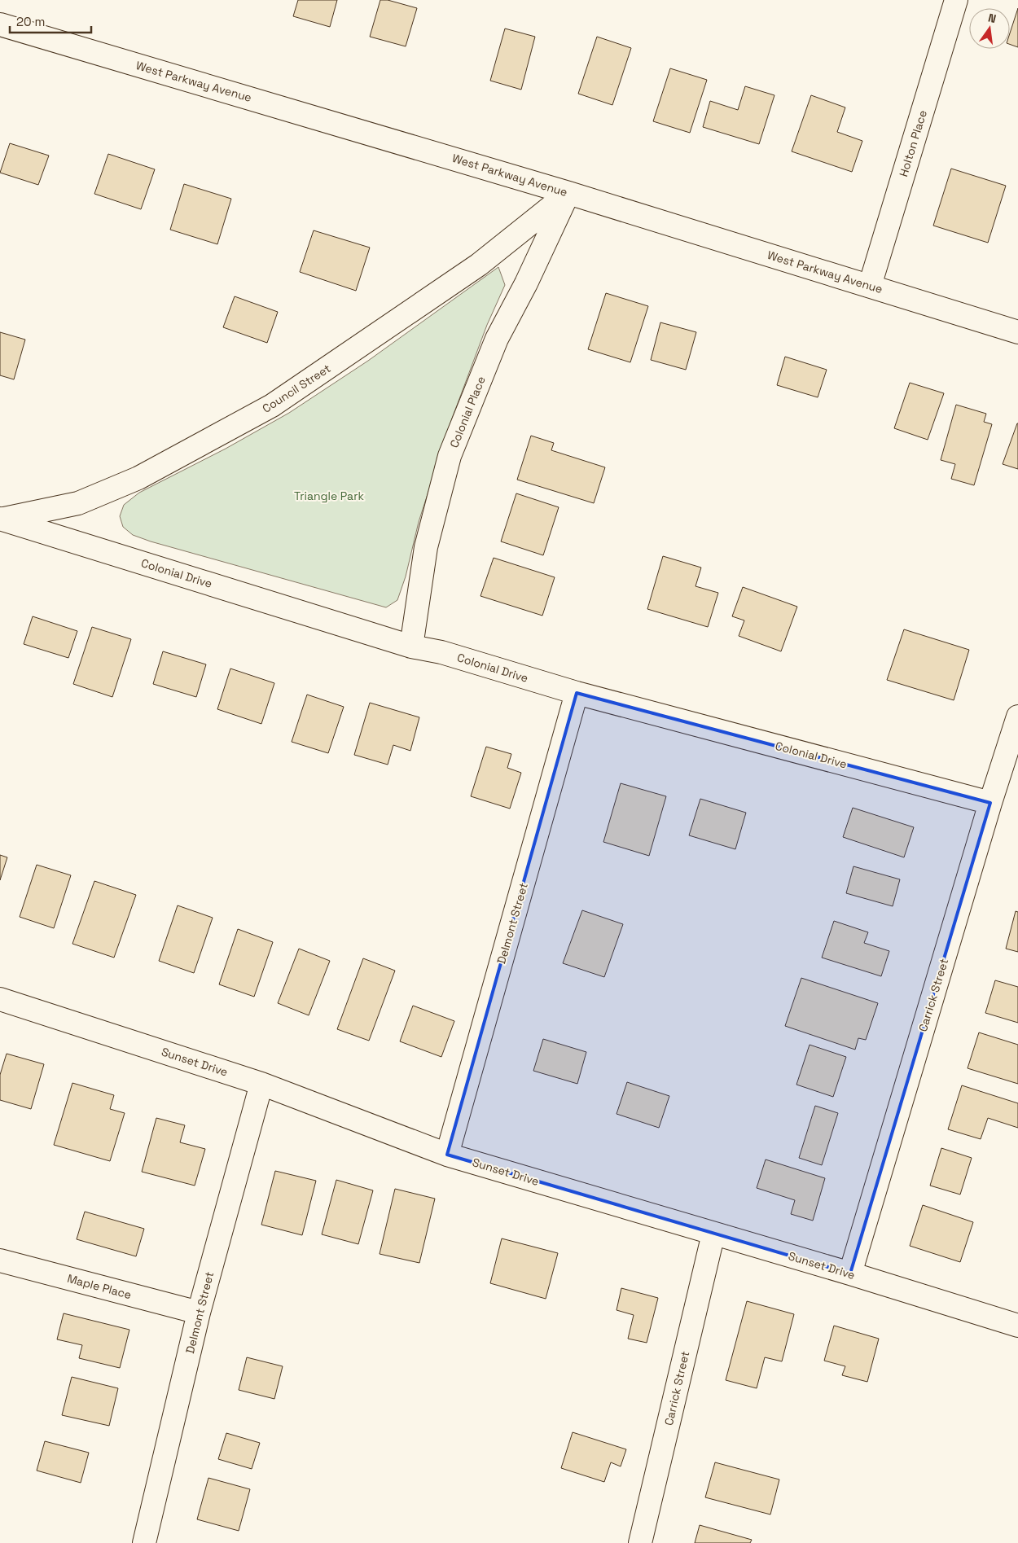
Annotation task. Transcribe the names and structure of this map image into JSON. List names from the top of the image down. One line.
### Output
{"streets":{"street":["West Parkway Avenue","Holton Place","Council Street","Colonial Place","Colonial Drive","Delmont Street","Carrick Street","Sunset Drive","Maple Place"]},"crossings":[["West Parkway Avenue","Holton Place"],["West Parkway Avenue","Council Street"],["West Parkway Avenue","Colonial Place"],["Council Street","Colonial Place"],["Council Street","Colonial Drive"],["Colonial Place","Colonial Drive"],["Colonial Drive","Delmont Street"],["Colonial Drive","Carrick Street"],["Delmont Street","Sunset Drive"],["Delmont Street","Maple Place"],["Carrick Street","Sunset Drive"]],"parks":["Triangle Park"],"scale_bar":"20 m","north":"top"}
